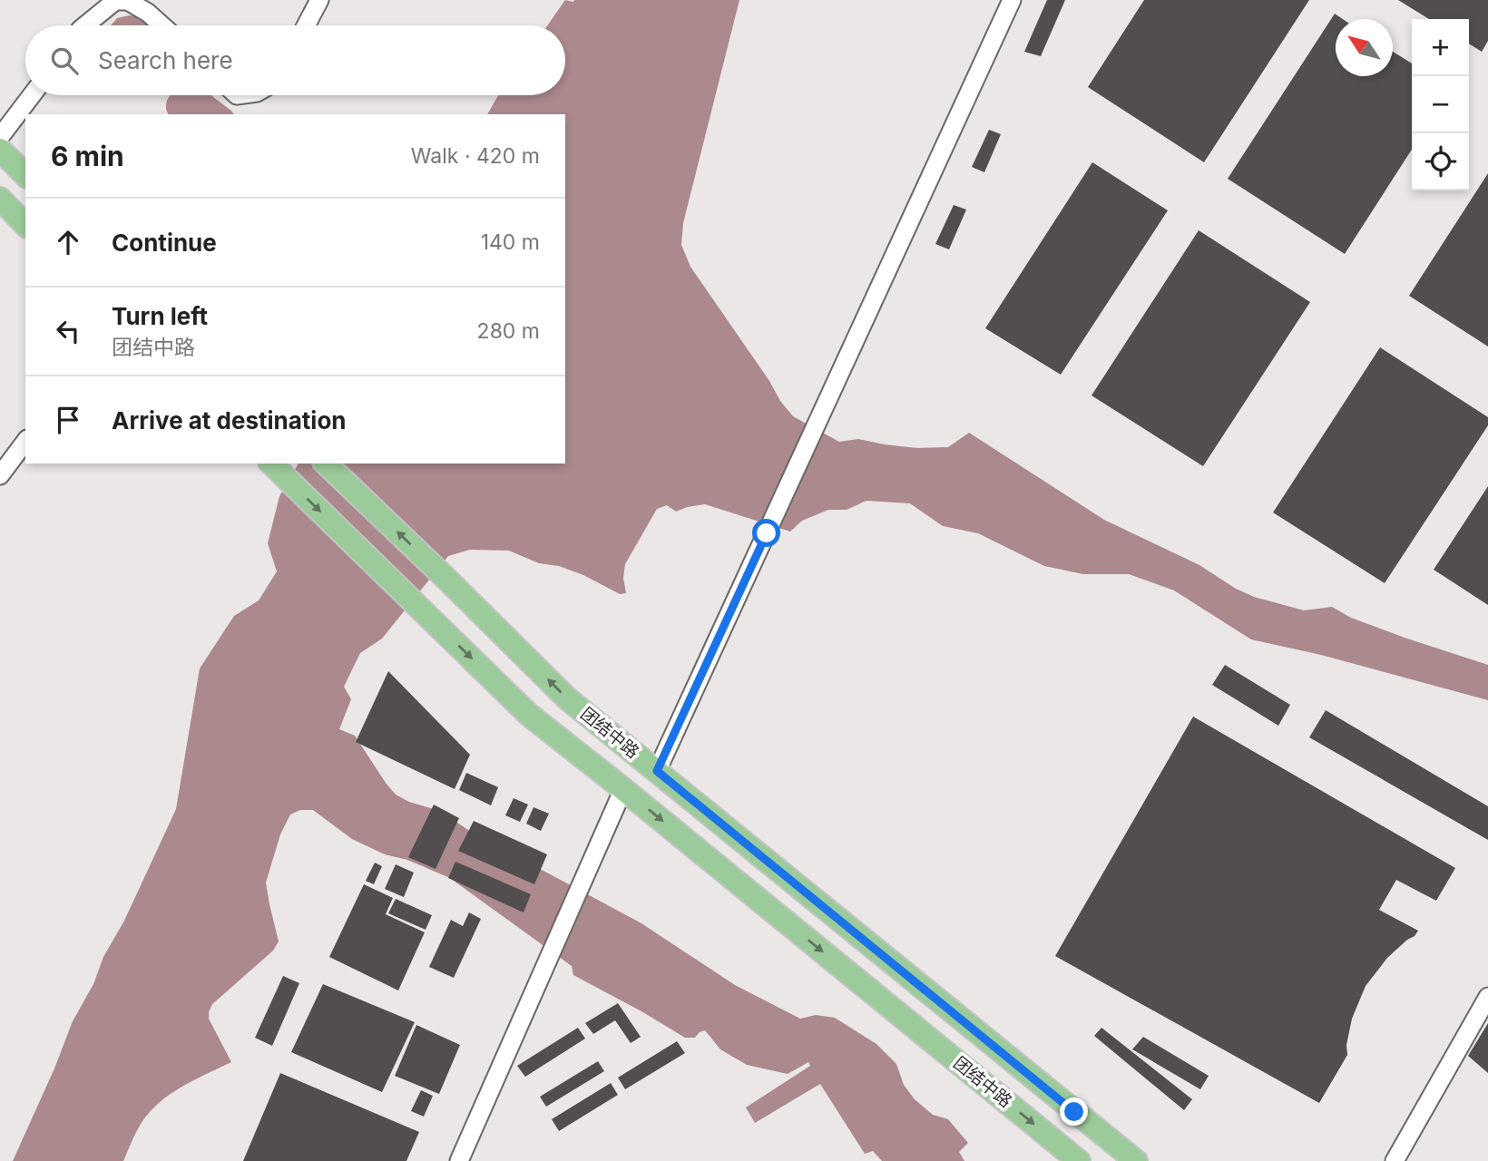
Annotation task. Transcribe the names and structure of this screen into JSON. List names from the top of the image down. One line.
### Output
{"streets":{"main road":["团结中路"]},"north":"top left","page":{"map_buttons":["+","−"],"search":"Search here","heading":["6 min","Walk · 420 m"],"list":[["Continue","140 m"],["Turn left","团结中路","280 m"],"Arrive at destination"]}}
